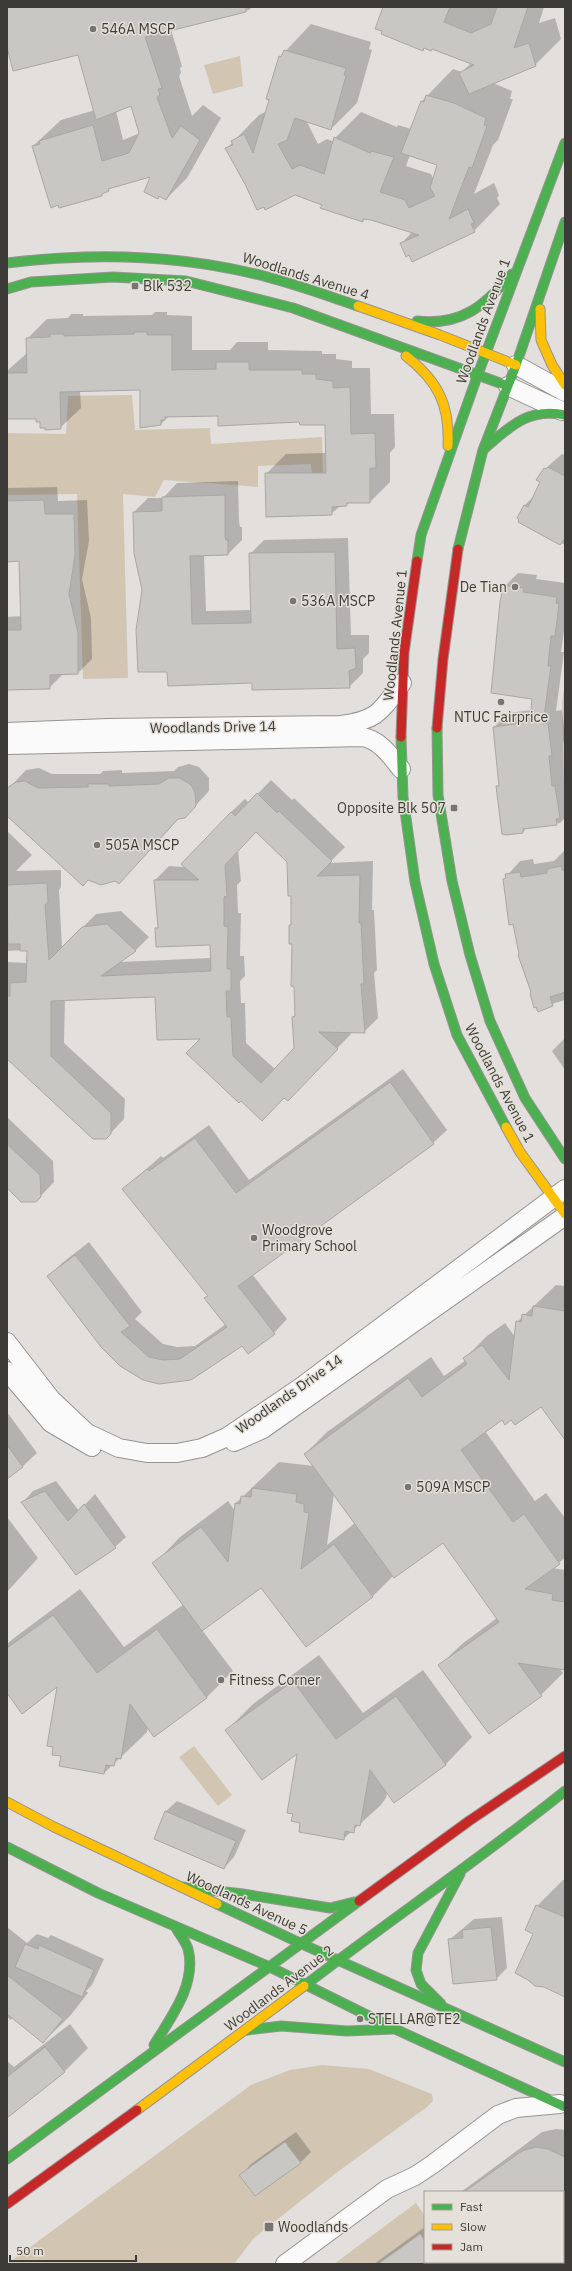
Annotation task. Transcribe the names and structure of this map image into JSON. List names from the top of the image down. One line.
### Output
{"streets":{"street":["Woodlands Avenue 4","Woodlands Avenue 1","Woodlands Drive 14","Woodlands Avenue 5","Woodlands Avenue 2"]},"crossings":[["Woodlands Avenue 4","Woodlands Avenue 1"],["Woodlands Avenue 1","Woodlands Drive 14"],["Woodlands Avenue 5","Woodlands Avenue 2"]],"places":{"other":["546A MSCP","De Tian","536A MSCP","NTUC Fairprice","505A MSCP","Woodgrove Primary School","509A MSCP","Fitness Corner","STELLAR@TE2"],"transit":["Blk 532","Opposite Blk 507","Woodlands"]},"legend":["Fast","Slow","Jam"],"scale_bar":"50 m"}
